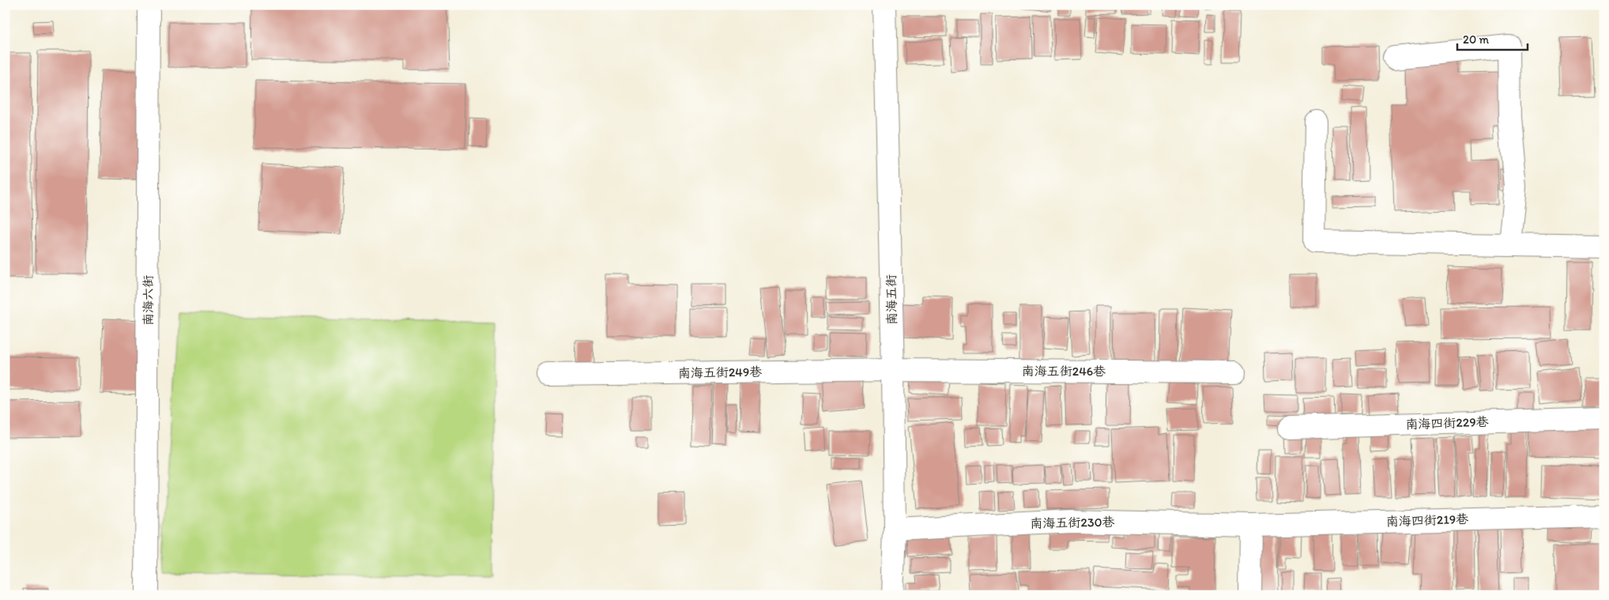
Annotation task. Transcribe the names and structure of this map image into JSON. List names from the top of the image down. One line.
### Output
{"streets":{"street":["南海五街","南海六街","南海五街246巷","南海五街249巷","南海四街229巷","南海四街219巷","南海五街230巷"]},"crossings":[["南海五街","南海五街246巷"],["南海五街","南海五街249巷"],["南海五街","南海五街230巷"],["南海五街246巷","南海五街249巷"],["南海四街219巷","南海五街230巷"]],"scale_bar":"20 m"}
